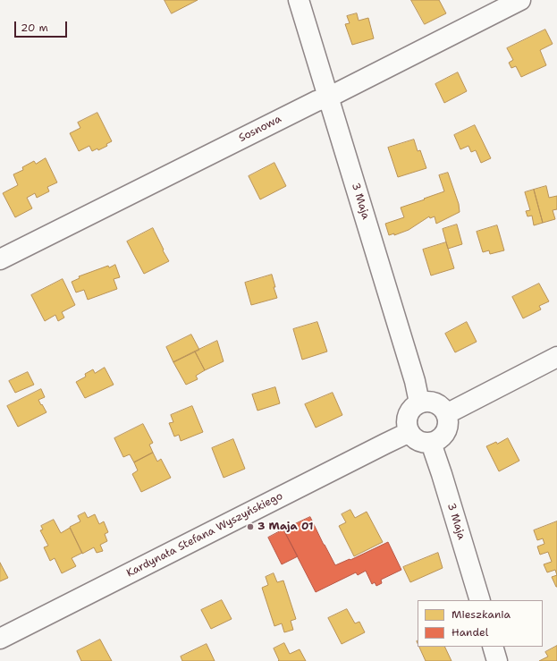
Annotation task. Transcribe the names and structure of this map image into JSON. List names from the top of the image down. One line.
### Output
{"streets":{"street":["Sosnowa","3 Maja","Kardynała Stefana Wyszyńskiego"]},"crossings":[["Sosnowa","3 Maja"],["3 Maja","Kardynała Stefana Wyszyńskiego"]],"places":["3 Maja 01"],"legend":["Mieszkania","Handel"],"scale_bar":"20 m"}
